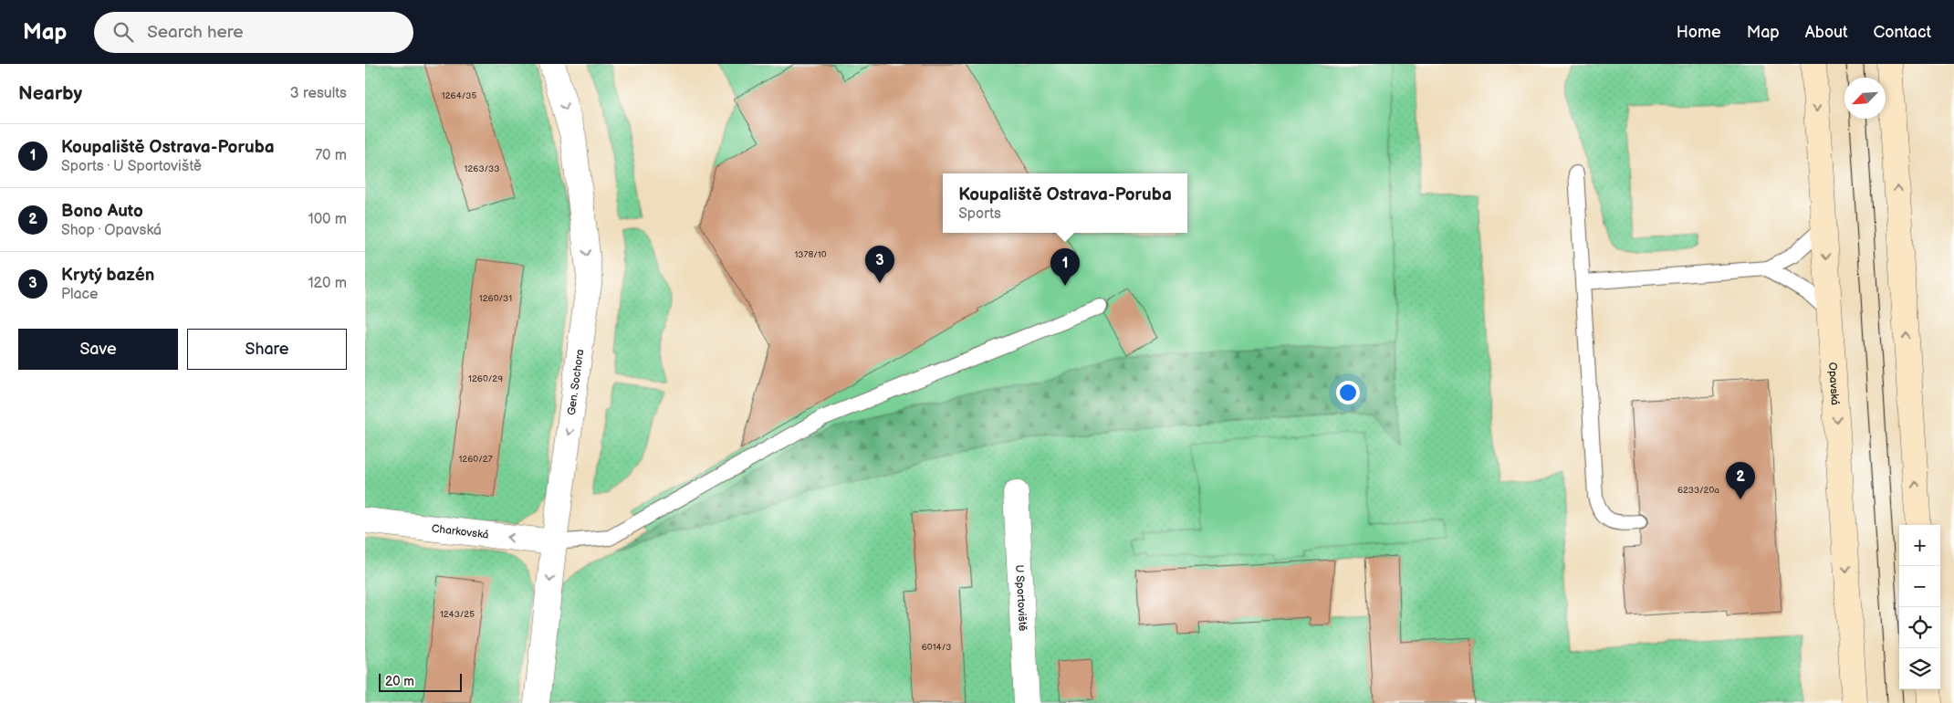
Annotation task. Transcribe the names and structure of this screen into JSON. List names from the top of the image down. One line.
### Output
{"streets":{"main road":["Opavská"],"street":["Gen. Sochora","Charkovská","U Sportoviště"]},"crossings":[["Gen. Sochora","Charkovská"]],"one_way":["Gen. Sochora","Charkovská"],"house_numbers":["1264/35","1263/33","1378/10","1260/31","1260/29","1260/27","6233/20a","1243/25","6014/3"],"scale_bar":"20 m","north":"bottom left","page":{"header":"Map","search":"Search here","nav":["Home","Map","About","Contact"],"heading":["Nearby","3 results"],"list":[{"mark":"1","name":"Koupaliště Ostrava-Poruba","note":"Sports · U Sportoviště","value":"70 m"},{"mark":"2","name":"Bono Auto","note":"Shop · Opavská","value":"100 m"},{"mark":"3","name":"Krytý bazén","note":"Place","value":"120 m"}],"popup":["Koupaliště Ostrava-Poruba","Sports"],"pins":["3","1","2"],"buttons":["Save","Share"],"map_buttons":["+","−"],"scale":"20 m"}}
